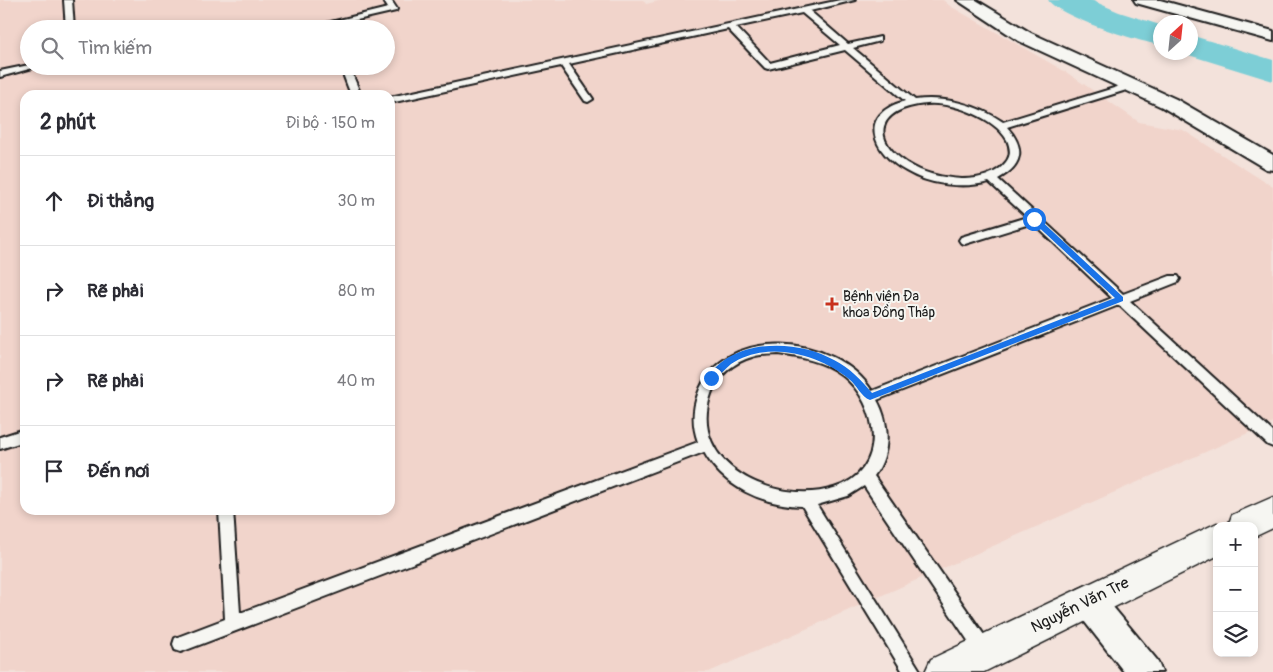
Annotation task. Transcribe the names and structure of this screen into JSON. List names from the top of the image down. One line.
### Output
{"streets":{"street":["Nguyễn Văn Tre"]},"places":{"health":["Bệnh viện Đa khoa Đồng Tháp"]},"north":"top right","page":{"search":"Tìm kiếm","heading":["2 phút","Đi bộ · 150 m"],"list":[["Đi thẳng","30 m"],["Rẽ phải","80 m"],["Rẽ phải","40 m"],"Đến nơi"],"map_buttons":["+","−"]}}
